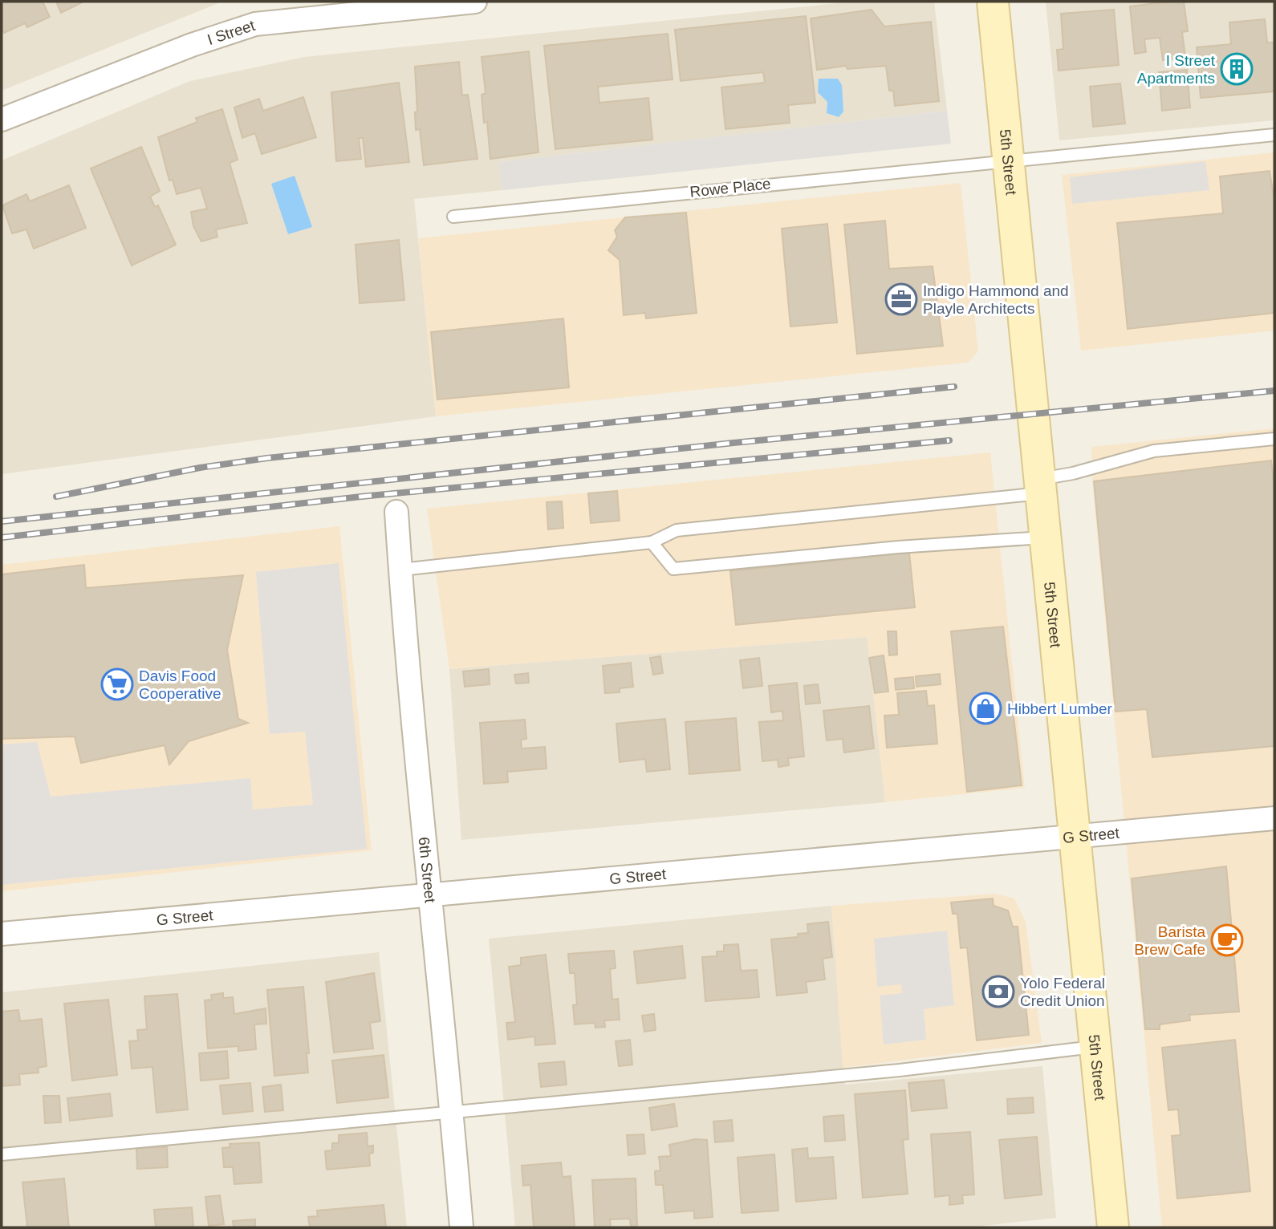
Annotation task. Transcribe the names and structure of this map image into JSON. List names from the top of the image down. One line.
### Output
{"streets":{"main road":["5th Street"],"street":["I Street","G Street","6th Street"],"lane":["Rowe Place"]},"crossings":[["5th Street","Rowe Place"],["5th Street","G Street"],["G Street","6th Street"]],"places":{"building":["I Street Apartments"],"office":["Indigo Hammond and Playle Architects"],"supermarket":["Davis Food Cooperative"],"shop":["Hibbert Lumber"],"cafe":["Barista Brew Cafe"],"bank":["Yolo Federal Credit Union"]}}
